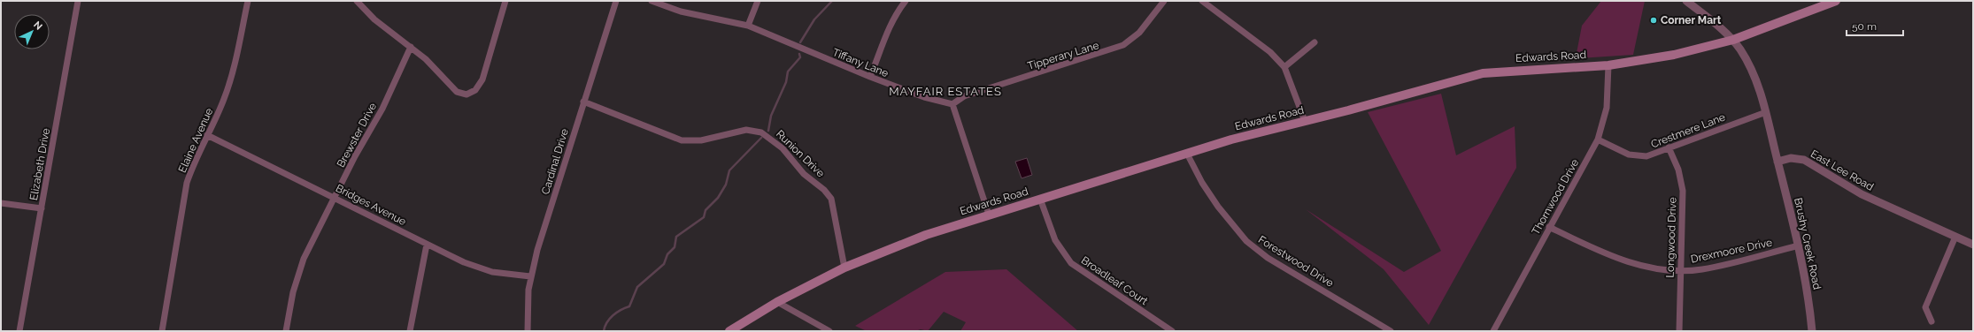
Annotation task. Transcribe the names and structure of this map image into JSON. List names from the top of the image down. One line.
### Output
{"streets":{"main road":["Edwards Road"],"street":["Tipperary Lane","Tiffany Lane","Crestmere Lane","Brewster Drive","Elaine Avenue","Runion Drive","Cardinal Drive","Elizabeth Drive","East Lee Road","Thornwood Drive","Bridges Avenue","Longwood Drive","Brushy Creek Road","Drexmoore Drive","Forestwood Drive","Broadleaf Court"]},"crossings":[["Tipperary Lane","Tiffany Lane"],["Edwards Road","Runion Drive"],["Edwards Road","Thornwood Drive"],["Edwards Road","Forestwood Drive"],["Edwards Road","Broadleaf Court"],["Crestmere Lane","Thornwood Drive"],["Crestmere Lane","Longwood Drive"],["Brewster Drive","Bridges Avenue"],["Elaine Avenue","Bridges Avenue"],["Runion Drive","Cardinal Drive"],["Cardinal Drive","Bridges Avenue"],["East Lee Road","Brushy Creek Road"],["Thornwood Drive","Drexmoore Drive"],["Longwood Drive","Drexmoore Drive"],["Brushy Creek Road","Drexmoore Drive"]],"districts":["MAYFAIR ESTATES"],"places":["Corner Mart"],"scale_bar":"50 m","north":"top right"}
